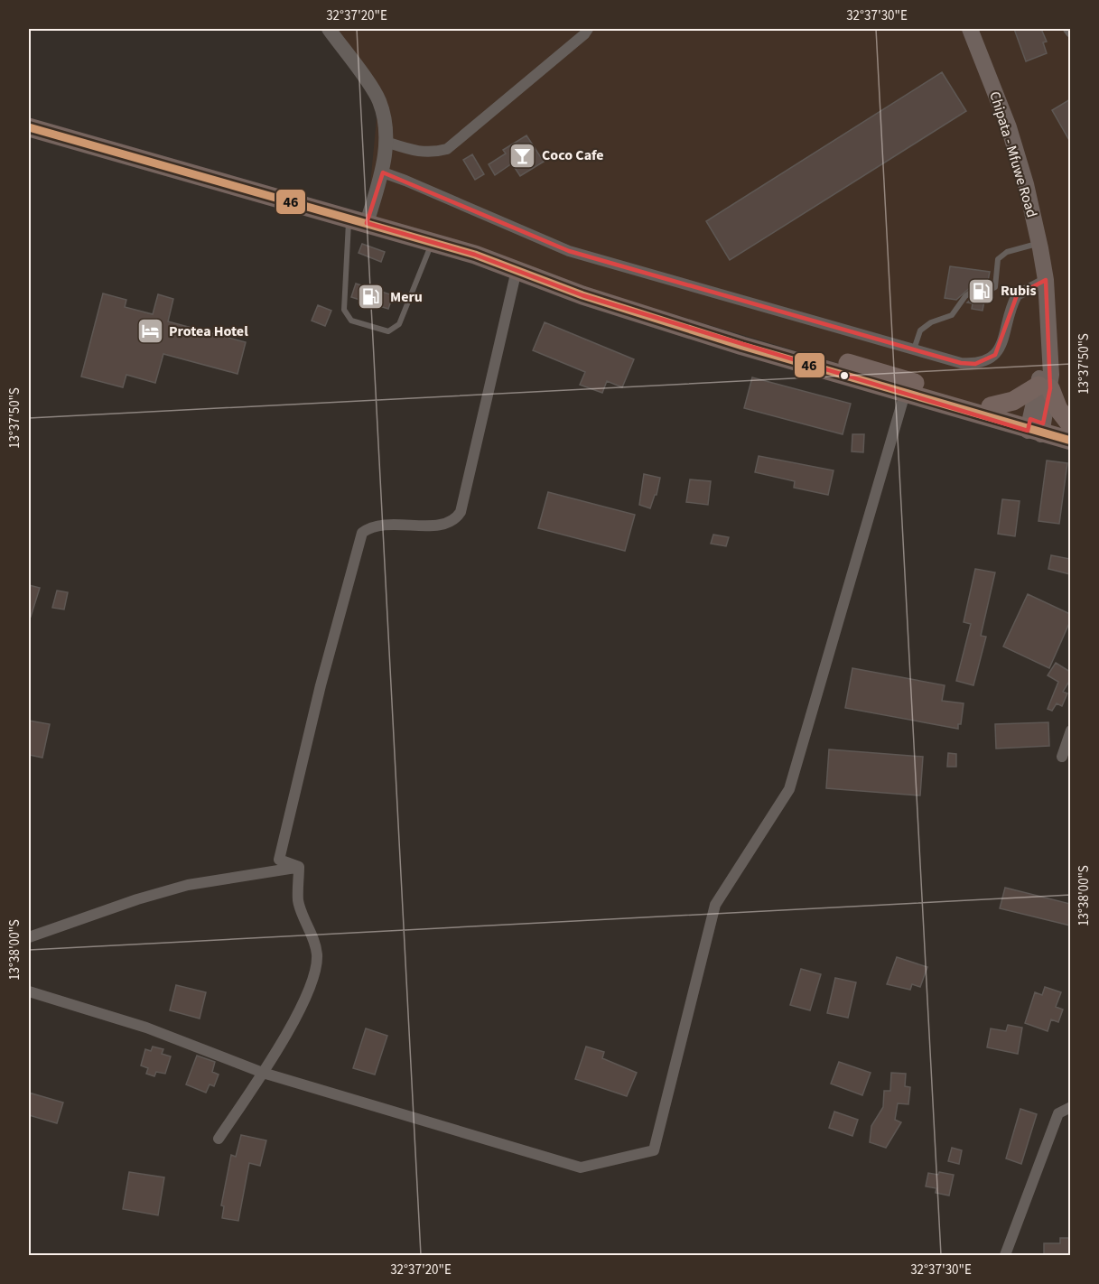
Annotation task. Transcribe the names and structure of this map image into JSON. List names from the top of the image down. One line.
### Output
{"streets":{"main road":["Chipata - Mfuwe Road"]},"places":{"bar":["Coco Cafe"],"fuel station":["Rubis","Meru"],"hotel":["Protea Hotel"]},"lines":["transit line 46"],"coordinates":["32°37'20\"E","32°37'30\"E","13°37'50\"S","13°38'00\"S"]}
